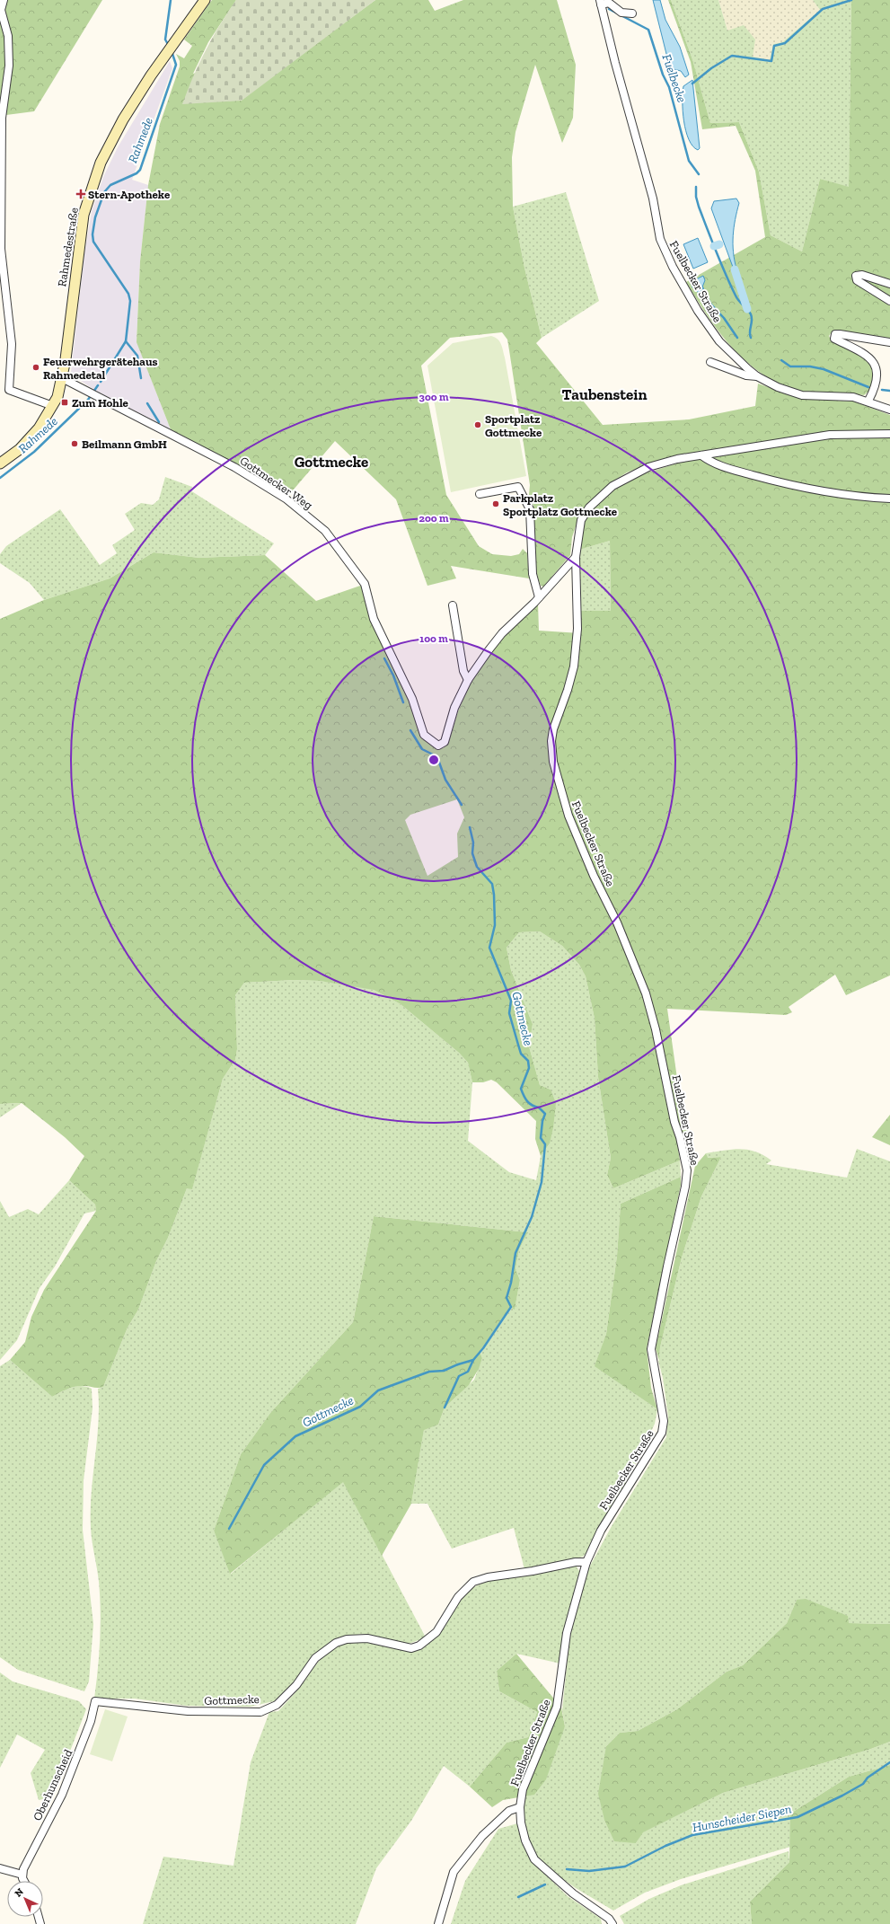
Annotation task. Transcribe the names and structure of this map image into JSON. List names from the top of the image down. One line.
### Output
{"streets":{"main road":["Rahmedestraße"],"street":["Fuelbecker Straße","Gottmecker Weg","Gottmecke","Oberhunscheid"]},"crossings":[["Rahmedestraße","Gottmecker Weg"],["Fuelbecker Straße","Gottmecker Weg"],["Fuelbecker Straße","Gottmecke"],["Gottmecke","Oberhunscheid"]],"districts":["Taubenstein","Gottmecke"],"water":["Fuelbecke","Rahmede","Gottmecke","Hunscheider Siepen"],"places":{"health":["Stern-Apotheke"],"other":["Feuerwehrgerätehaus Rahmedetal","Sportplatz Gottmecke","Beilmann GmbH","Parkplatz Sportplatz Gottmecke"],"transit":["Zum Hohle"]},"north":"top left","rings":["300 m","200 m","100 m"]}
